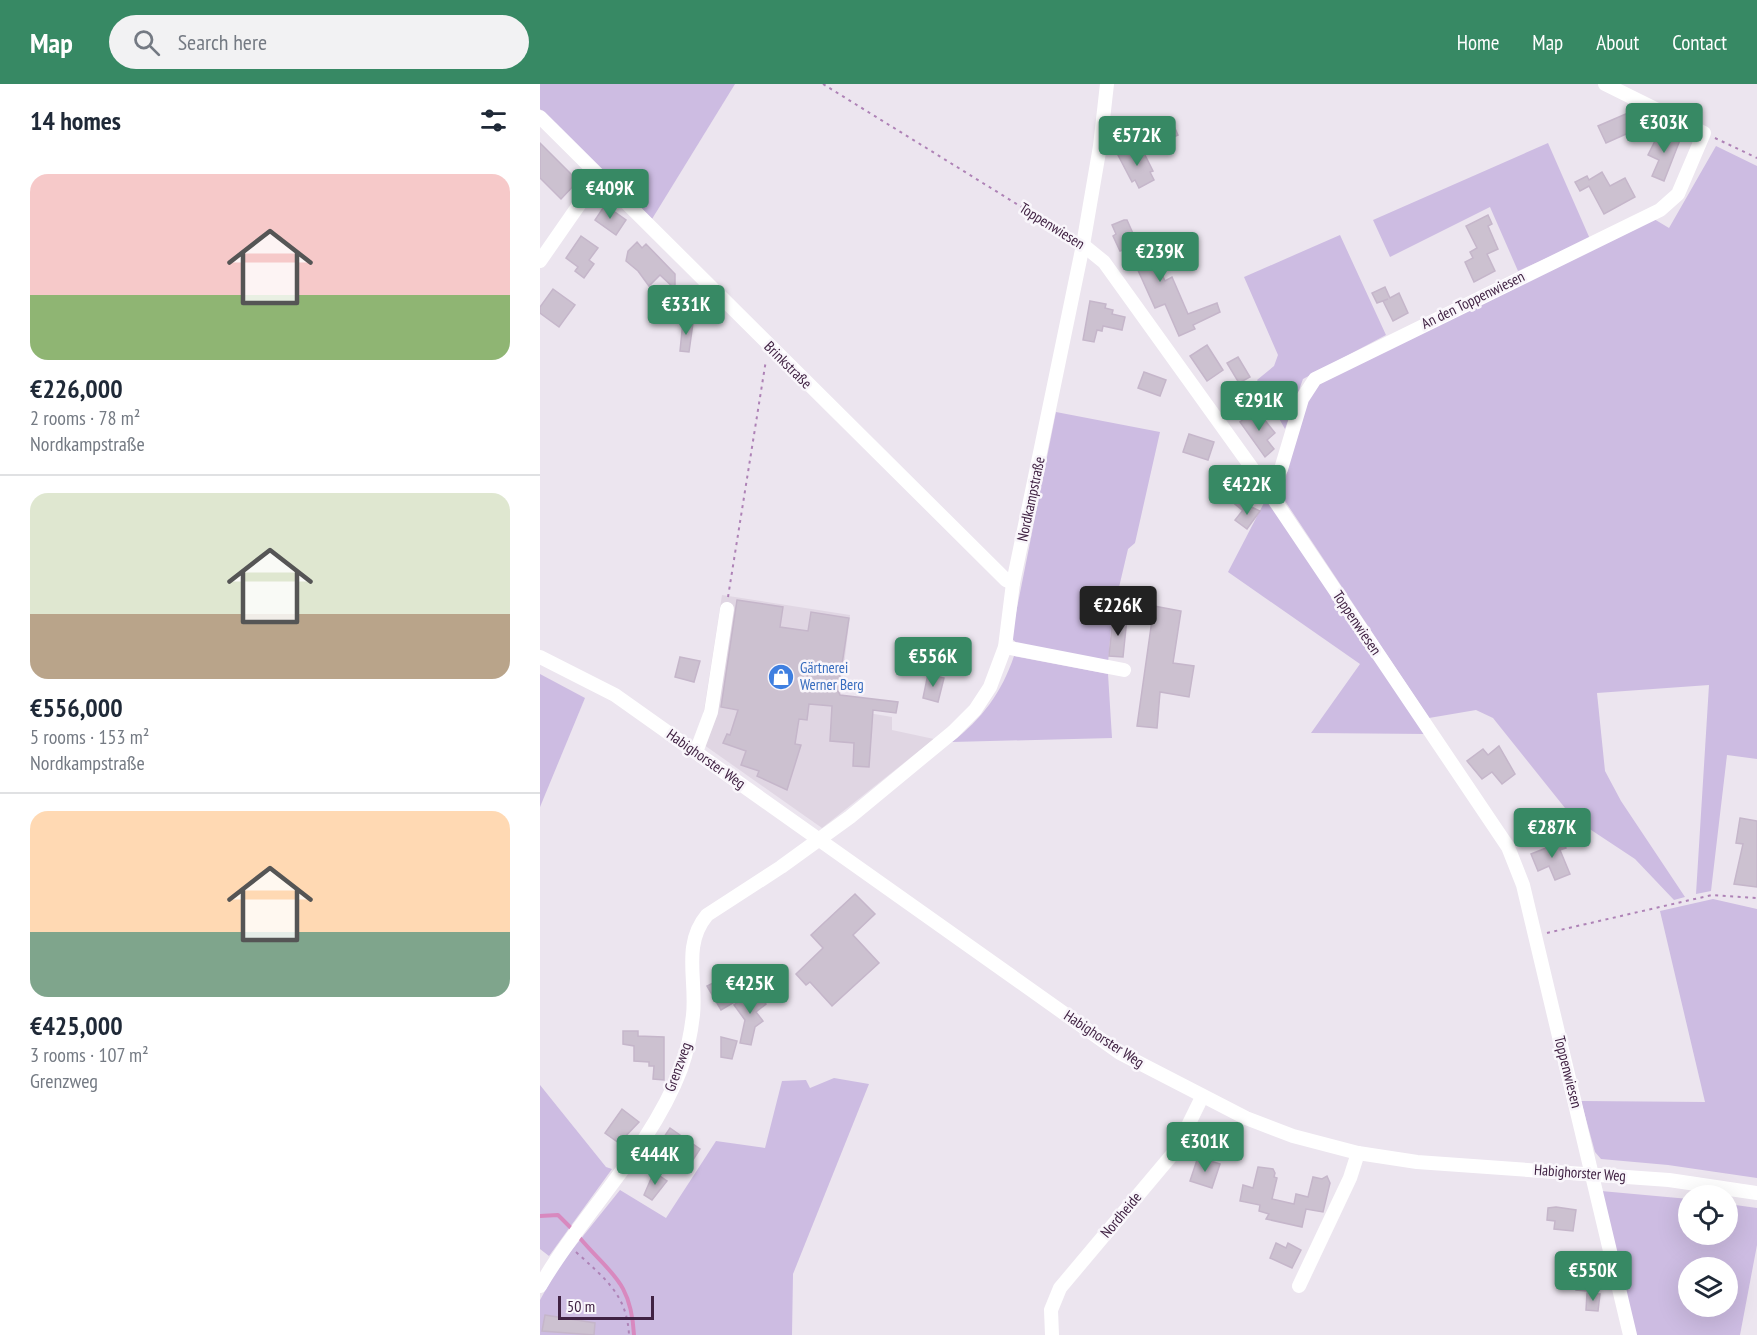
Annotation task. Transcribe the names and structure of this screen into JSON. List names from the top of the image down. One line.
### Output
{"streets":{"street":["Toppenwiesen","An den Toppenwiesen","Brinkstraße","Nordkampstraße","Habighorster Weg","Grenzweg","Nordheide"]},"crossings":[["Toppenwiesen","An den Toppenwiesen"],["Toppenwiesen","Nordkampstraße"],["Toppenwiesen","Habighorster Weg"],["Brinkstraße","Nordkampstraße"],["Nordkampstraße","Habighorster Weg"],["Nordkampstraße","Grenzweg"],["Habighorster Weg","Grenzweg"],["Habighorster Weg","Nordheide"]],"places":{"shop":["Gärtnerei Werner Berg"]},"scale_bar":"50 m","page":{"header":"Map","search":"Search here","nav":["Home","Map","About","Contact"],"heading":"14 homes","price":["€303K","€572K","€409K","€239K","€331K","€291K","€422K","€226K","€556K","€287K","€425K","€301K","€444K","€550K"],"list":[{"name":"€226,000","note":"2 rooms · 78 m² · Nordkampstraße"},{"name":"€556,000","note":"5 rooms · 153 m² · Nordkampstraße"},{"name":"€425,000","note":"3 rooms · 107 m² · Grenzweg"}],"scale":"50 m"}}
